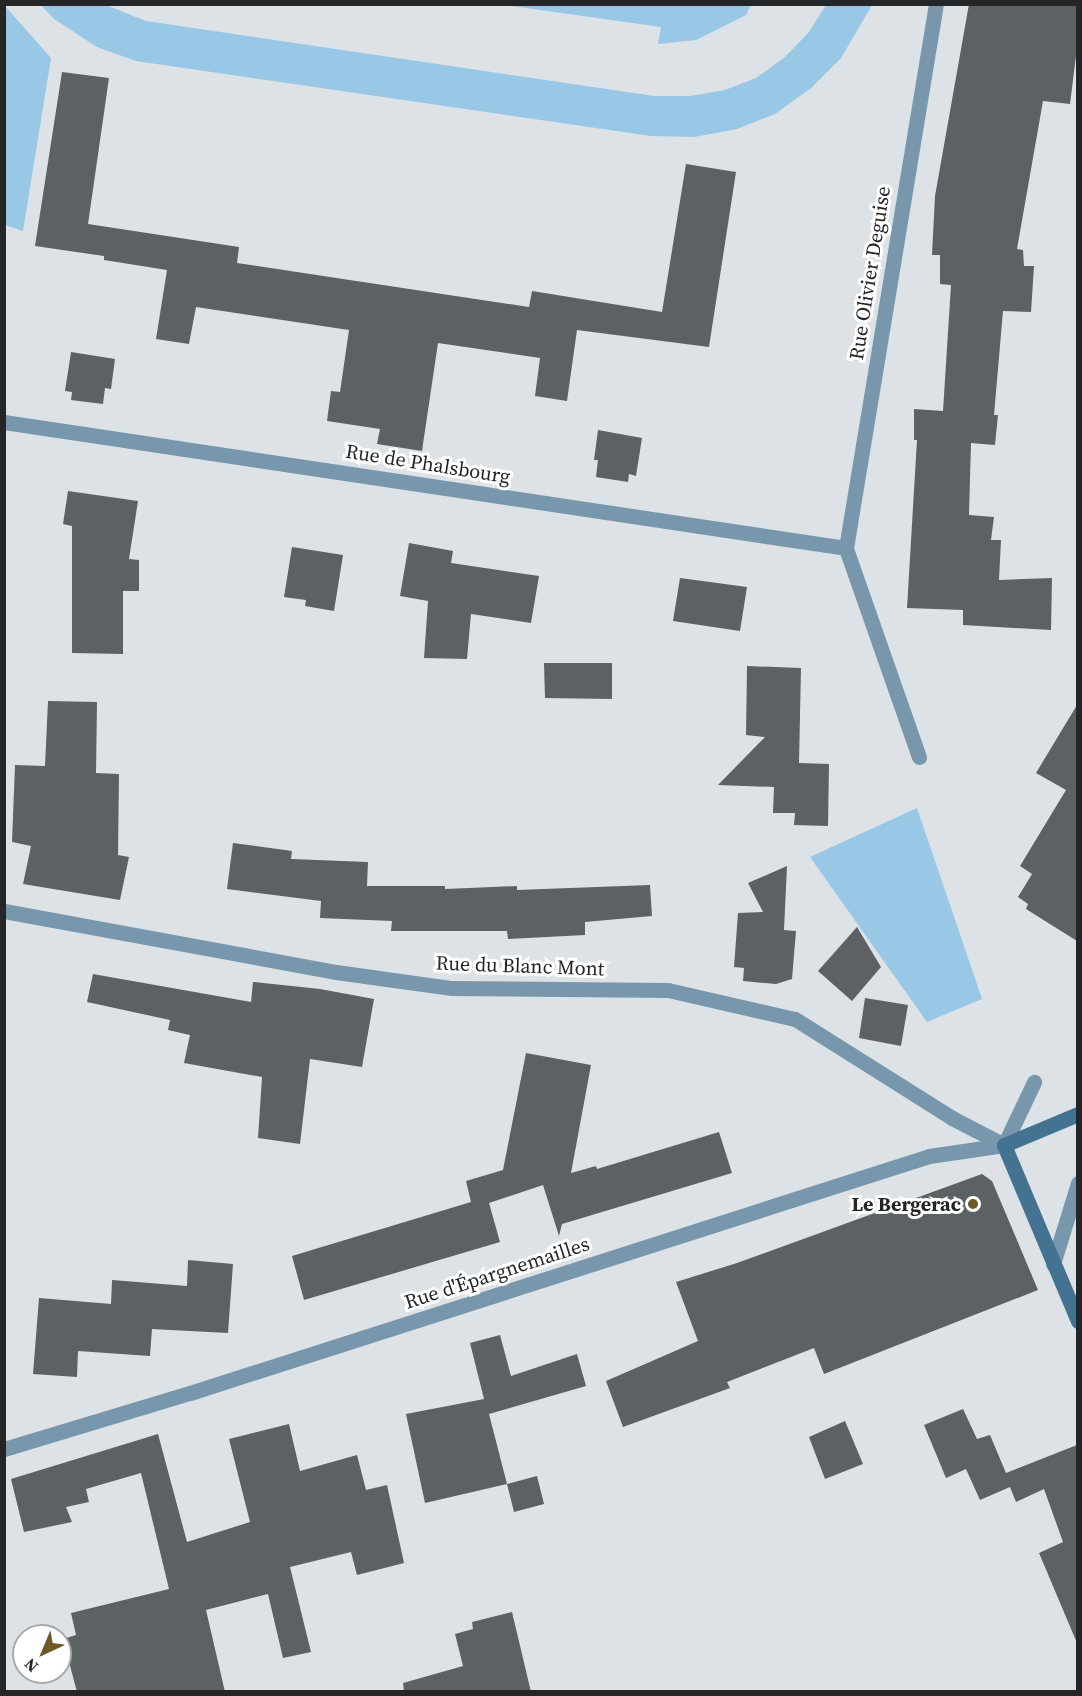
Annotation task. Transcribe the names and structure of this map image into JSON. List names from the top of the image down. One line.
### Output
{"streets":{"street":["Rue Olivier Deguise","Rue de Phalsbourg","Rue du Blanc Mont","Rue d'Épargnemailles"]},"crossings":[["Rue Olivier Deguise","Rue de Phalsbourg"],["Rue du Blanc Mont","Rue d'Épargnemailles"]],"places":["Le Bergerac"],"north":"bottom left"}
